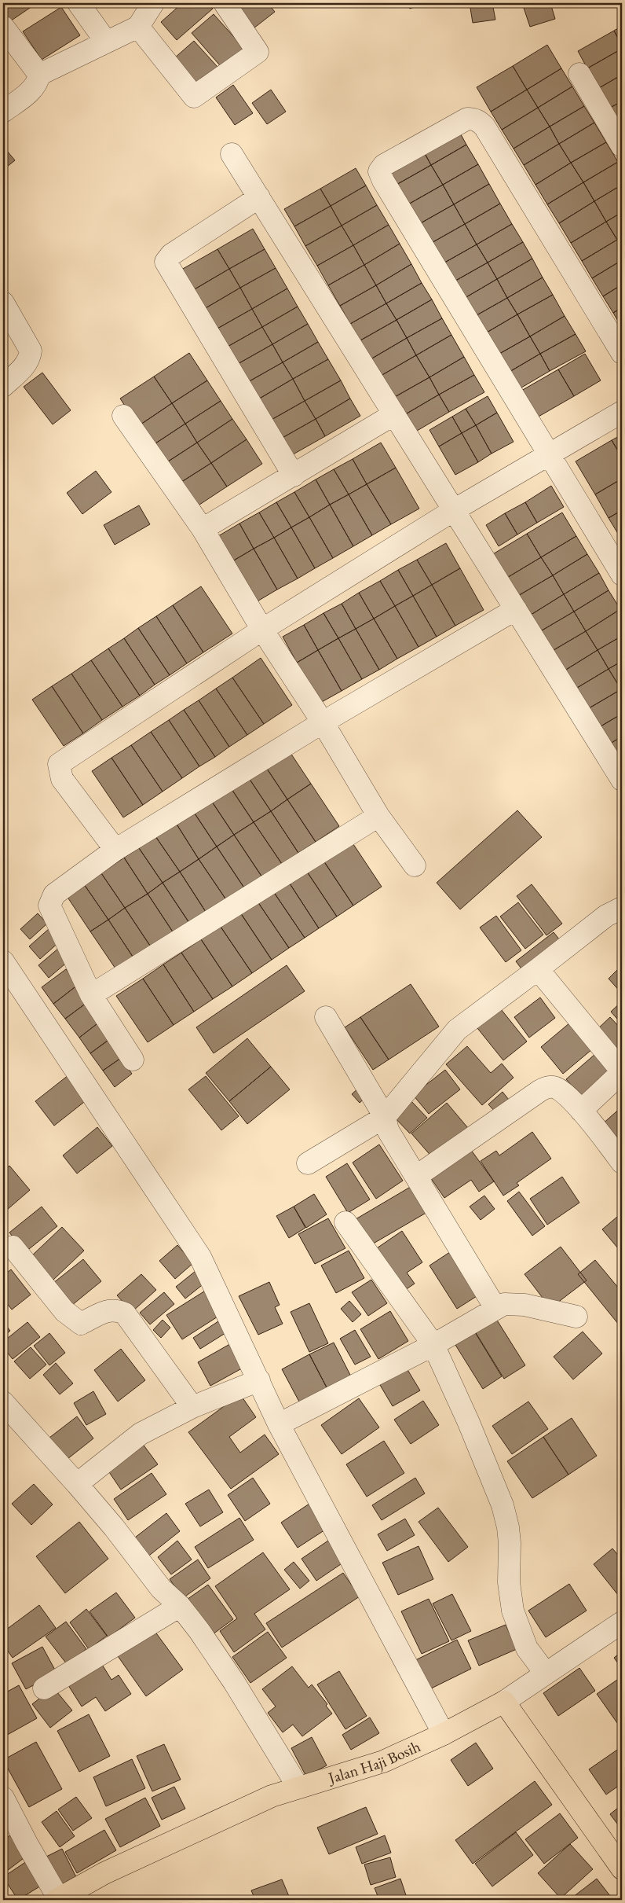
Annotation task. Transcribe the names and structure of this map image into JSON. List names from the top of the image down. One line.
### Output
{"streets":{"main road":["Jalan Haji Bosih"]}}
